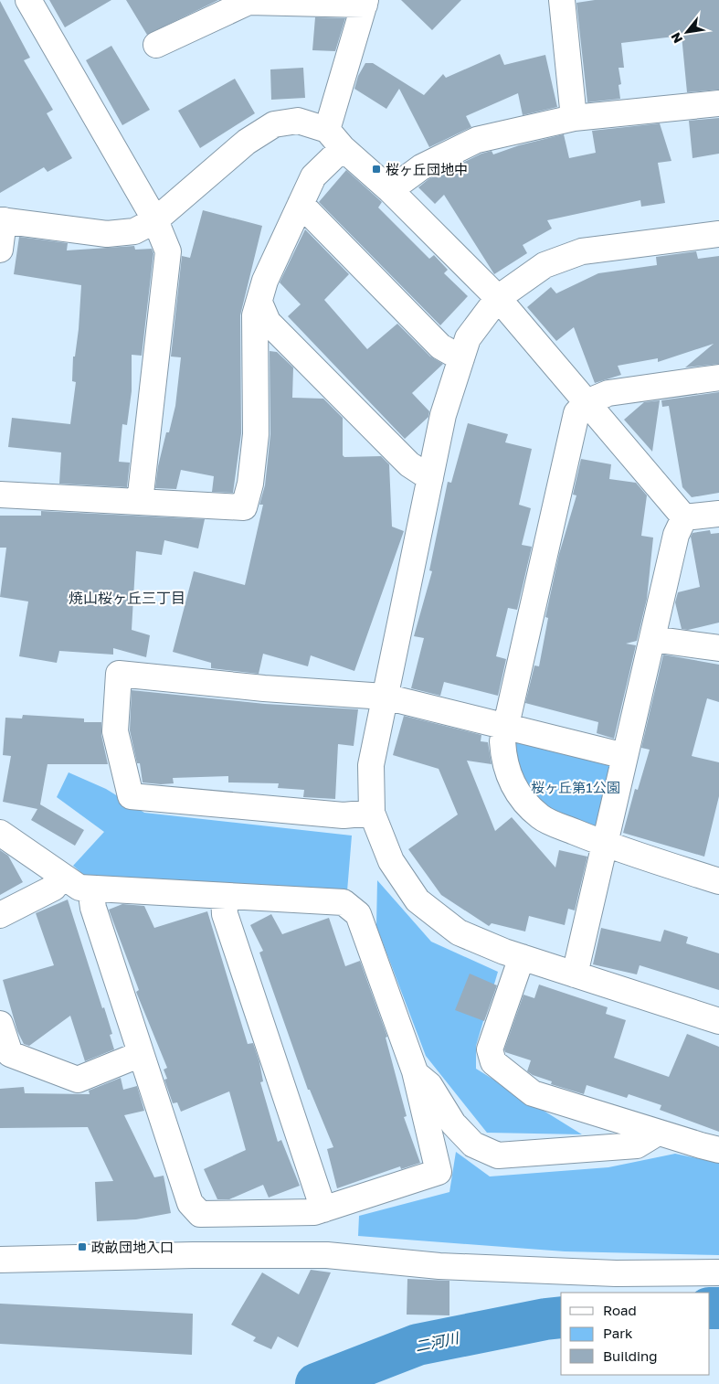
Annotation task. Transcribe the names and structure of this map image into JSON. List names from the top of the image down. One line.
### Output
{"districts":["焼山桜ヶ丘三丁目"],"water":["二河川"],"parks":["桜ヶ丘第1公園"],"places":{"transit":["桜ヶ丘団地中","政畝団地入口"]},"legend":["Road","Park","Building"],"north":"bottom left"}
